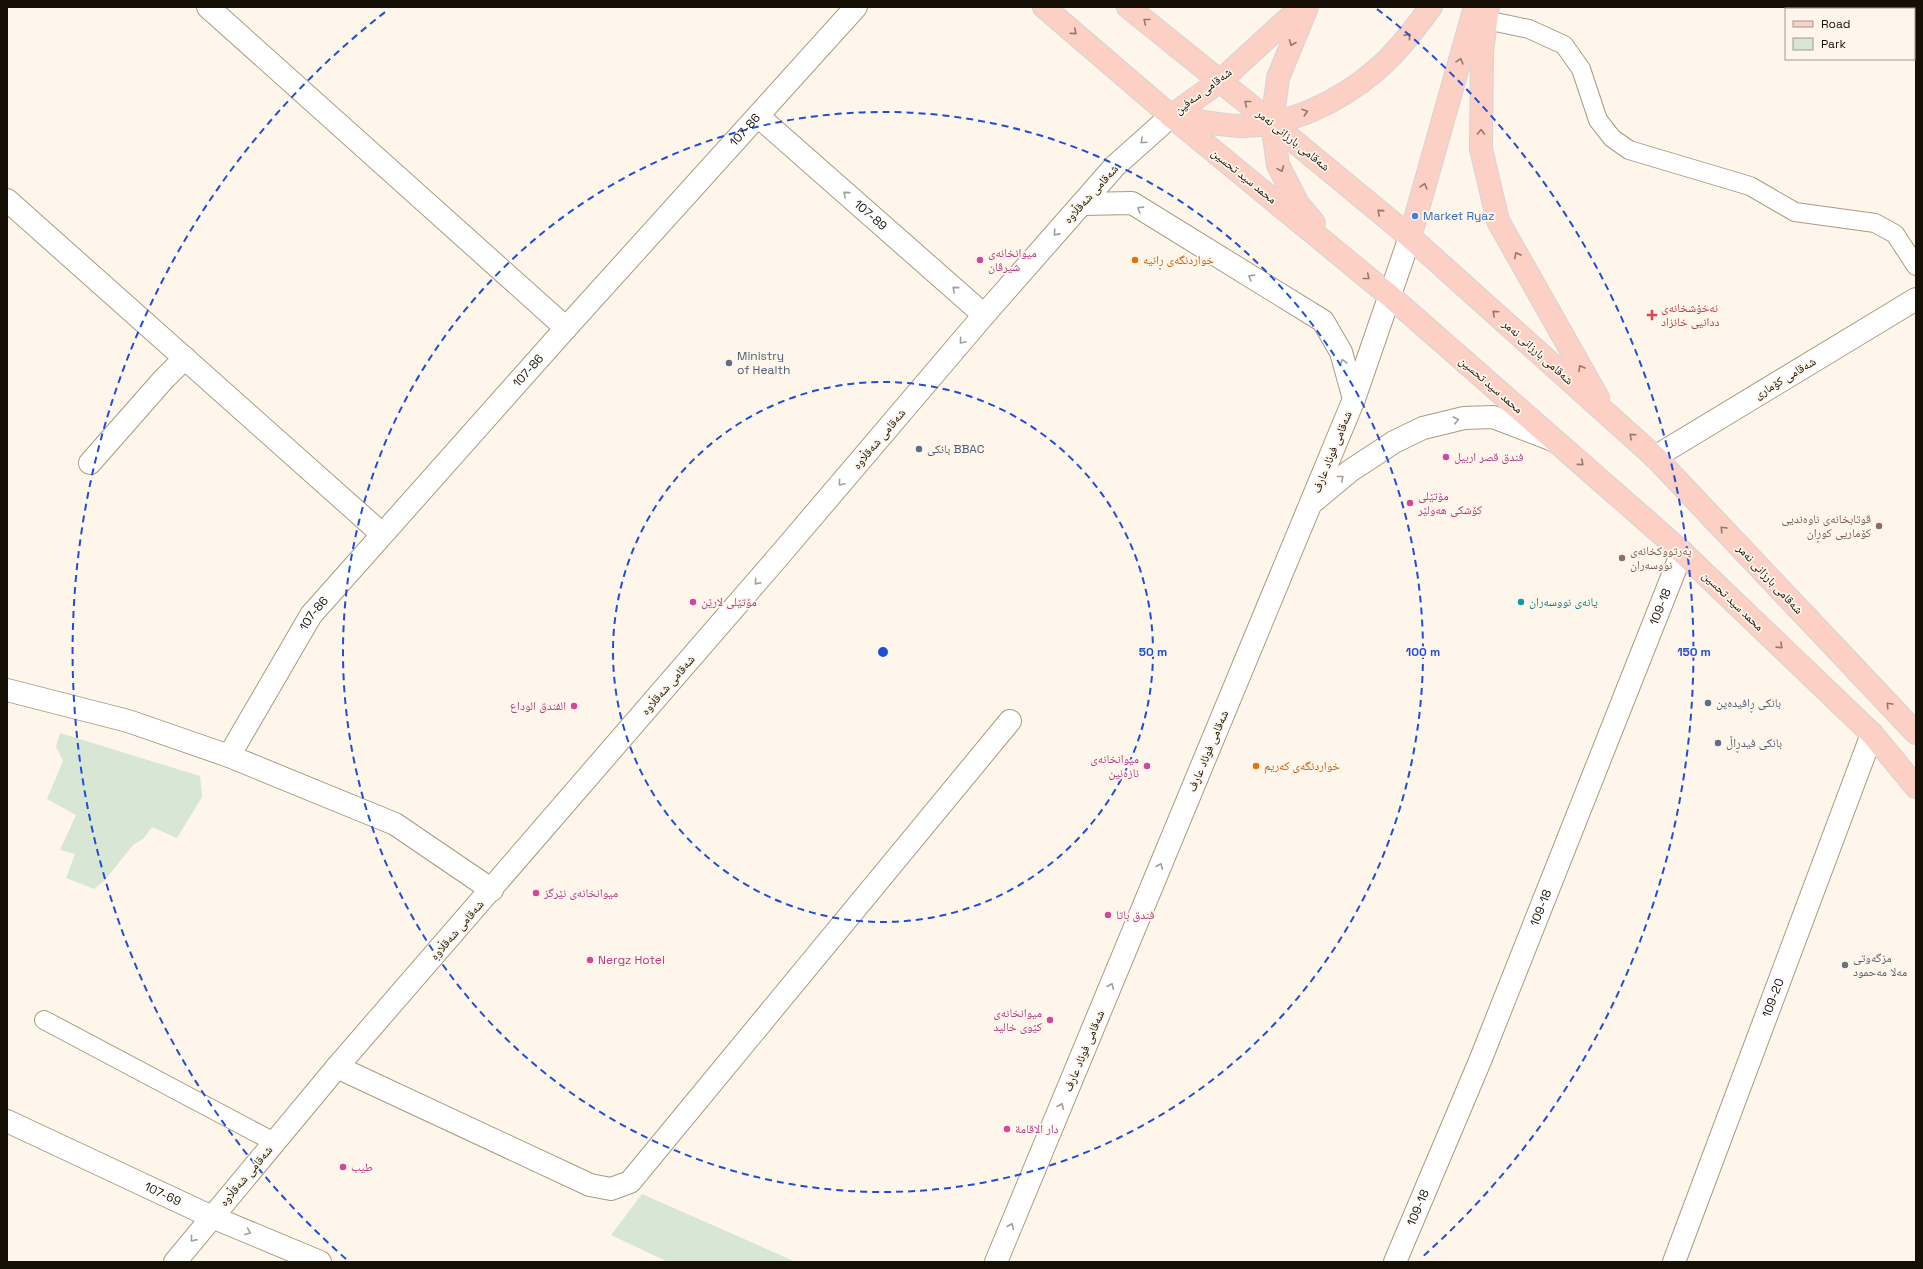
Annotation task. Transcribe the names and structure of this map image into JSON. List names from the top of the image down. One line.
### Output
{"streets":{"main road":["شەقامی سەفین","شەقامی بارزانی نەمر","محمد سید تحسین"],"street":["107-86","شەقامی شەقڵاوە","107-89","شەقامی کۆماری","شەقامی فوئاد عارف","109-18","109-20","107-69"]},"crossings":[["شەقامی سەفین","شەقامی بارزانی نەمر"],["شەقامی سەفین","محمد سید تحسین"],["شەقامی سەفین","شەقامی شەقڵاوە"],["107-86","107-89"],["شەقامی بارزانی نەمر","شەقامی کۆماری"],["شەقامی بارزانی نەمر","شەقامی فوئاد عارف"],["محمد سید تحسین","شەقامی شەقڵاوە"],["محمد سید تحسین","شەقامی فوئاد عارف"],["محمد سید تحسین","109-18"],["محمد سید تحسین","109-20"],["شەقامی شەقڵاوە","107-89"],["شەقامی شەقڵاوە","107-69"]],"one_way":["شەقامی بارزانی نەمر","محمد سید تحسین","شەقامی شەقڵاوە","107-89","شەقامی فوئاد عارف"],"places":{"other":["Market Ryaz","میوانخانەی شیرڤان","خواردنگەی ڕانیە","Ministry of Health","بانکی BBAC","فندق قصر اربيل","مۆتێلی کۆشکی ھەولێر","قوتابخانەی ناوەندیی کۆماریی کوڕان","پەرتووکخانەی نووسەران","مۆتێلی لارێن","یانەی نووسەران","بانكی ڕافیدەین","الفندق الوداع","بانکی فیدڕاڵ","میوانخانەی نازەنین","خواردنگەی کەریم","میوانخانەی نێرگز","فندق باتا","Nergz Hotel","مزگەوتی مەلا مەحمود","میوانخانەی کێوی خالید","دار الاقامة","طيب"],"health":["نەخۆشخانەی ددانیی خانزاد"]},"legend":["Road","Park"],"rings":["50 m","100 m","150 m"]}
